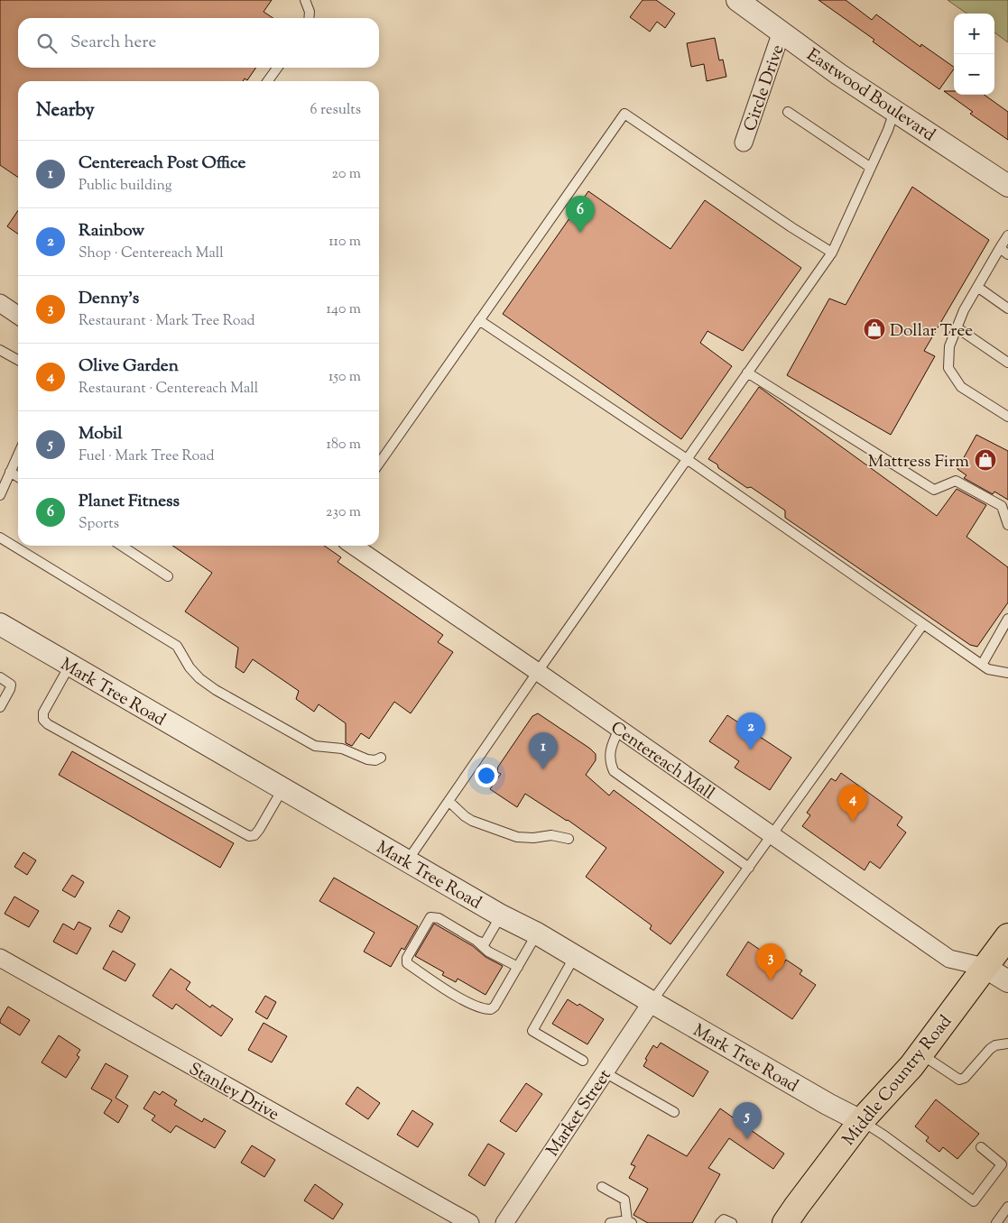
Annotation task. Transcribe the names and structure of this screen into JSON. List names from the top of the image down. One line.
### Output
{"streets":{"main road":["Middle Country Road"],"street":["Circle Drive","Eastwood Boulevard","Mark Tree Road","Centereach Mall","Stanley Drive","Market Street"]},"crossings":[["Circle Drive","Eastwood Boulevard"],["Mark Tree Road","Middle Country Road"],["Mark Tree Road","Market Street"],["Centereach Mall","Middle Country Road"]],"places":{"shop":["Dollar Tree","Mattress Firm"]},"page":{"map_buttons":["+","−"],"search":"Search here","heading":["Nearby","6 results"],"list":[{"mark":"1","name":"Centereach Post Office","note":"Public building","value":"20 m"},{"mark":"2","name":"Rainbow","note":"Shop · Centereach Mall","value":"110 m"},{"mark":"3","name":"Denny's","note":"Restaurant · Mark Tree Road","value":"140 m"},{"mark":"4","name":"Olive Garden","note":"Restaurant · Centereach Mall","value":"150 m"},{"mark":"5","name":"Mobil","note":"Fuel · Mark Tree Road","value":"180 m"},{"mark":"6","name":"Planet Fitness","note":"Sports","value":"230 m"}],"pins":["6","2","1","4","3","5"]}}
